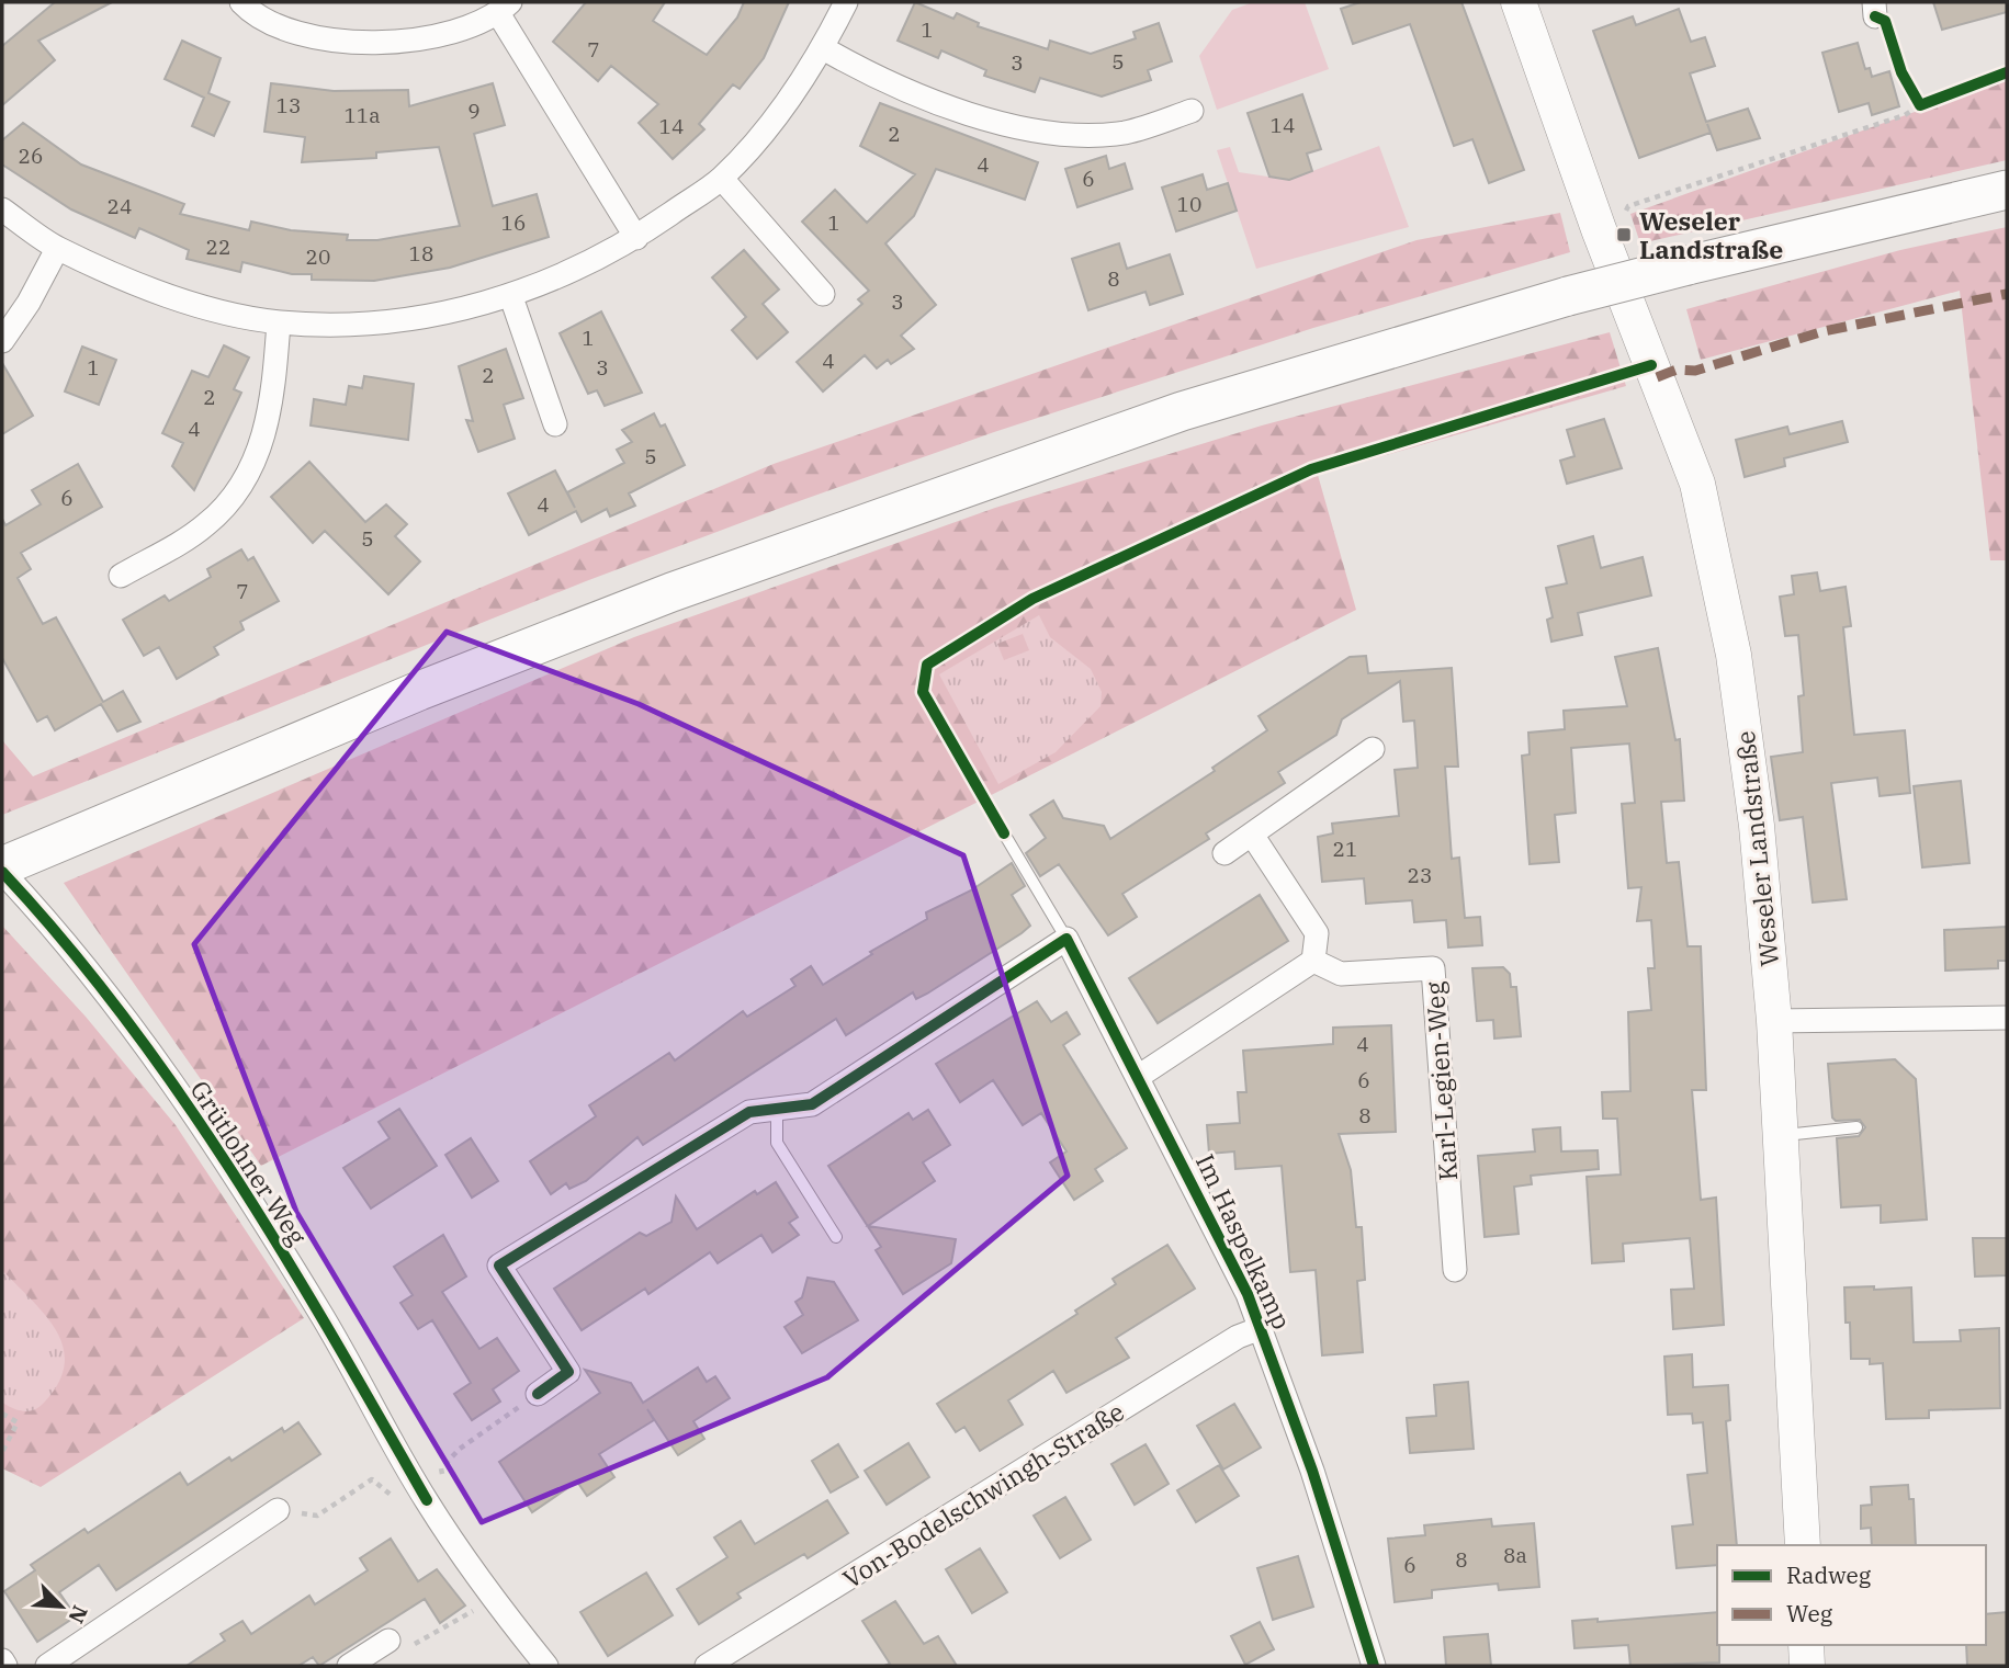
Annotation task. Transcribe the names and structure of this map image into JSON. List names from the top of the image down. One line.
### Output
{"streets":{"street":["Weseler Landstraße","Karl-Legien-Weg","Grütlohner Weg","Im Haspelkamp","Von-Bodelschwingh-Straße"]},"crossings":[["Im Haspelkamp","Von-Bodelschwingh-Straße"]],"places":{"transit":["Weseler Landstraße"]},"house_numbers":["1","7","5","3","13","9","11a","14","14","2","26","4","6","10","24","16","1","22","18","20","8","3","1","4","1","3","2","2","4","5","6","4","5","7","21","23","4","6","8","8a","8","6"],"legend":["Radweg","Weg"],"north":"bottom right"}
